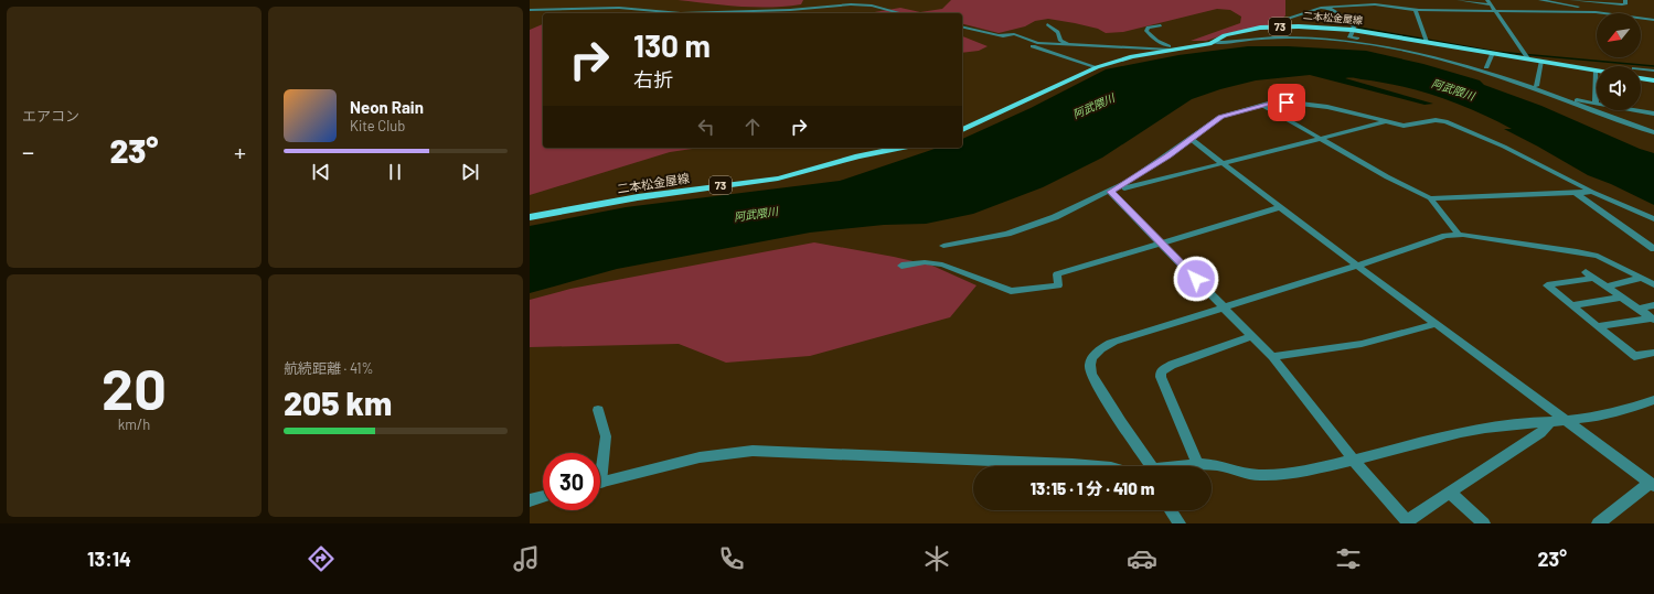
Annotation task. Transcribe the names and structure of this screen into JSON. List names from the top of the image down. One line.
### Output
{"streets":{"main road":["二本松金屋線","73"]},"water":["阿武隈川"],"north":"bottom left","page":{"tile":["エアコン",["20","km/h"],["航続距離 · 41%","205 km"]],"turn":["130 m","右折"],"song":["Neon Rain","Kite Club"],"heat":["−","23°","+"],"limit":"30","trip":"13:15 · 1 分 · 410 m","tabs":["13:14","23°"]}}
